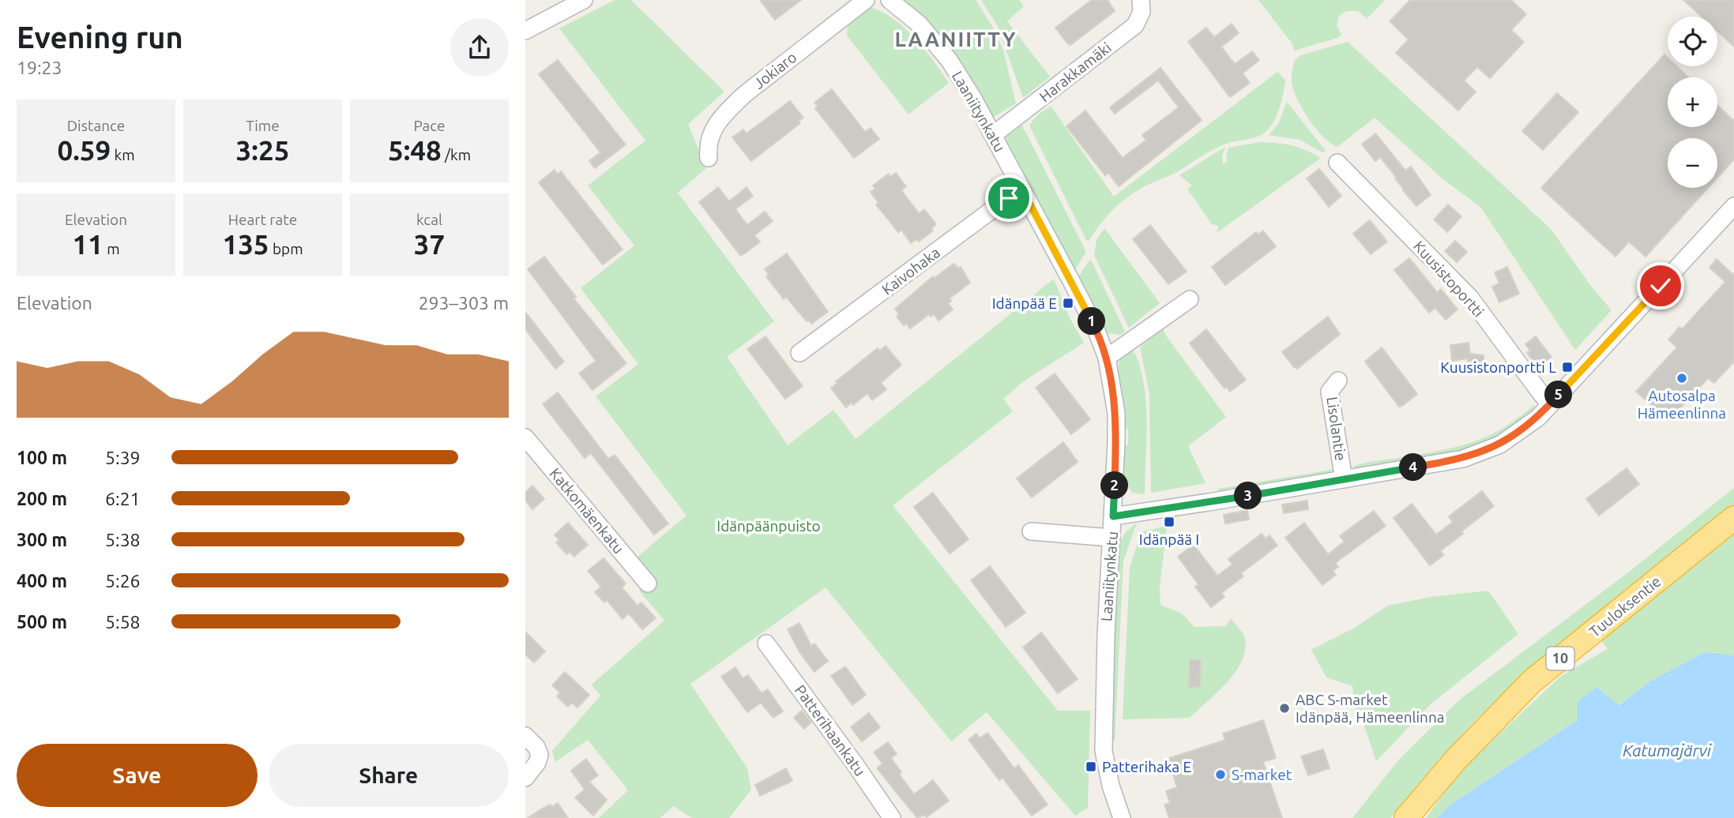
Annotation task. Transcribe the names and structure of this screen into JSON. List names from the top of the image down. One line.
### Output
{"streets":{"highway":["Tuuloksentie","10"],"street":["Jokiaro","Harakkamäki","Laaniitynkatu","Kaivohaka","Kuusistoportti","Lisolantie","Katkomäenkatu","Patterihaankatu"]},"crossings":[["Harakkamäki","Laaniitynkatu"],["Laaniitynkatu","Kaivohaka"]],"districts":["LAANIITTY"],"water":["Katumajärvi"],"parks":["Idänpäänpuisto"],"places":{"transit":["Idänpää E","Kuusistonportti L","Idänpää I","Patterihaka E"],"other":["Autosalpa Hämeenlinna","ABC S-market Idänpää, Hämeenlinna","S-market"]},"page":{"heading":["Evening run","19:23"],"map_buttons":["+","−"],"stats":[["Distance","0.59 km"],["Time","3:25"],["Pace","5:48 /km"],["Elevation","11 m"],["Heart rate","135 bpm"],["kcal","37"]],"chart":["Elevation","293–303 m"],"pins":["1","5","4","2","3"],"list":[{"name":"100 m","note":"5:39"},{"name":"200 m","note":"6:21"},{"name":"300 m","note":"5:38"},{"name":"400 m","note":"5:26"},{"name":"500 m","note":"5:58"}],"buttons":["Save","Share"]}}
